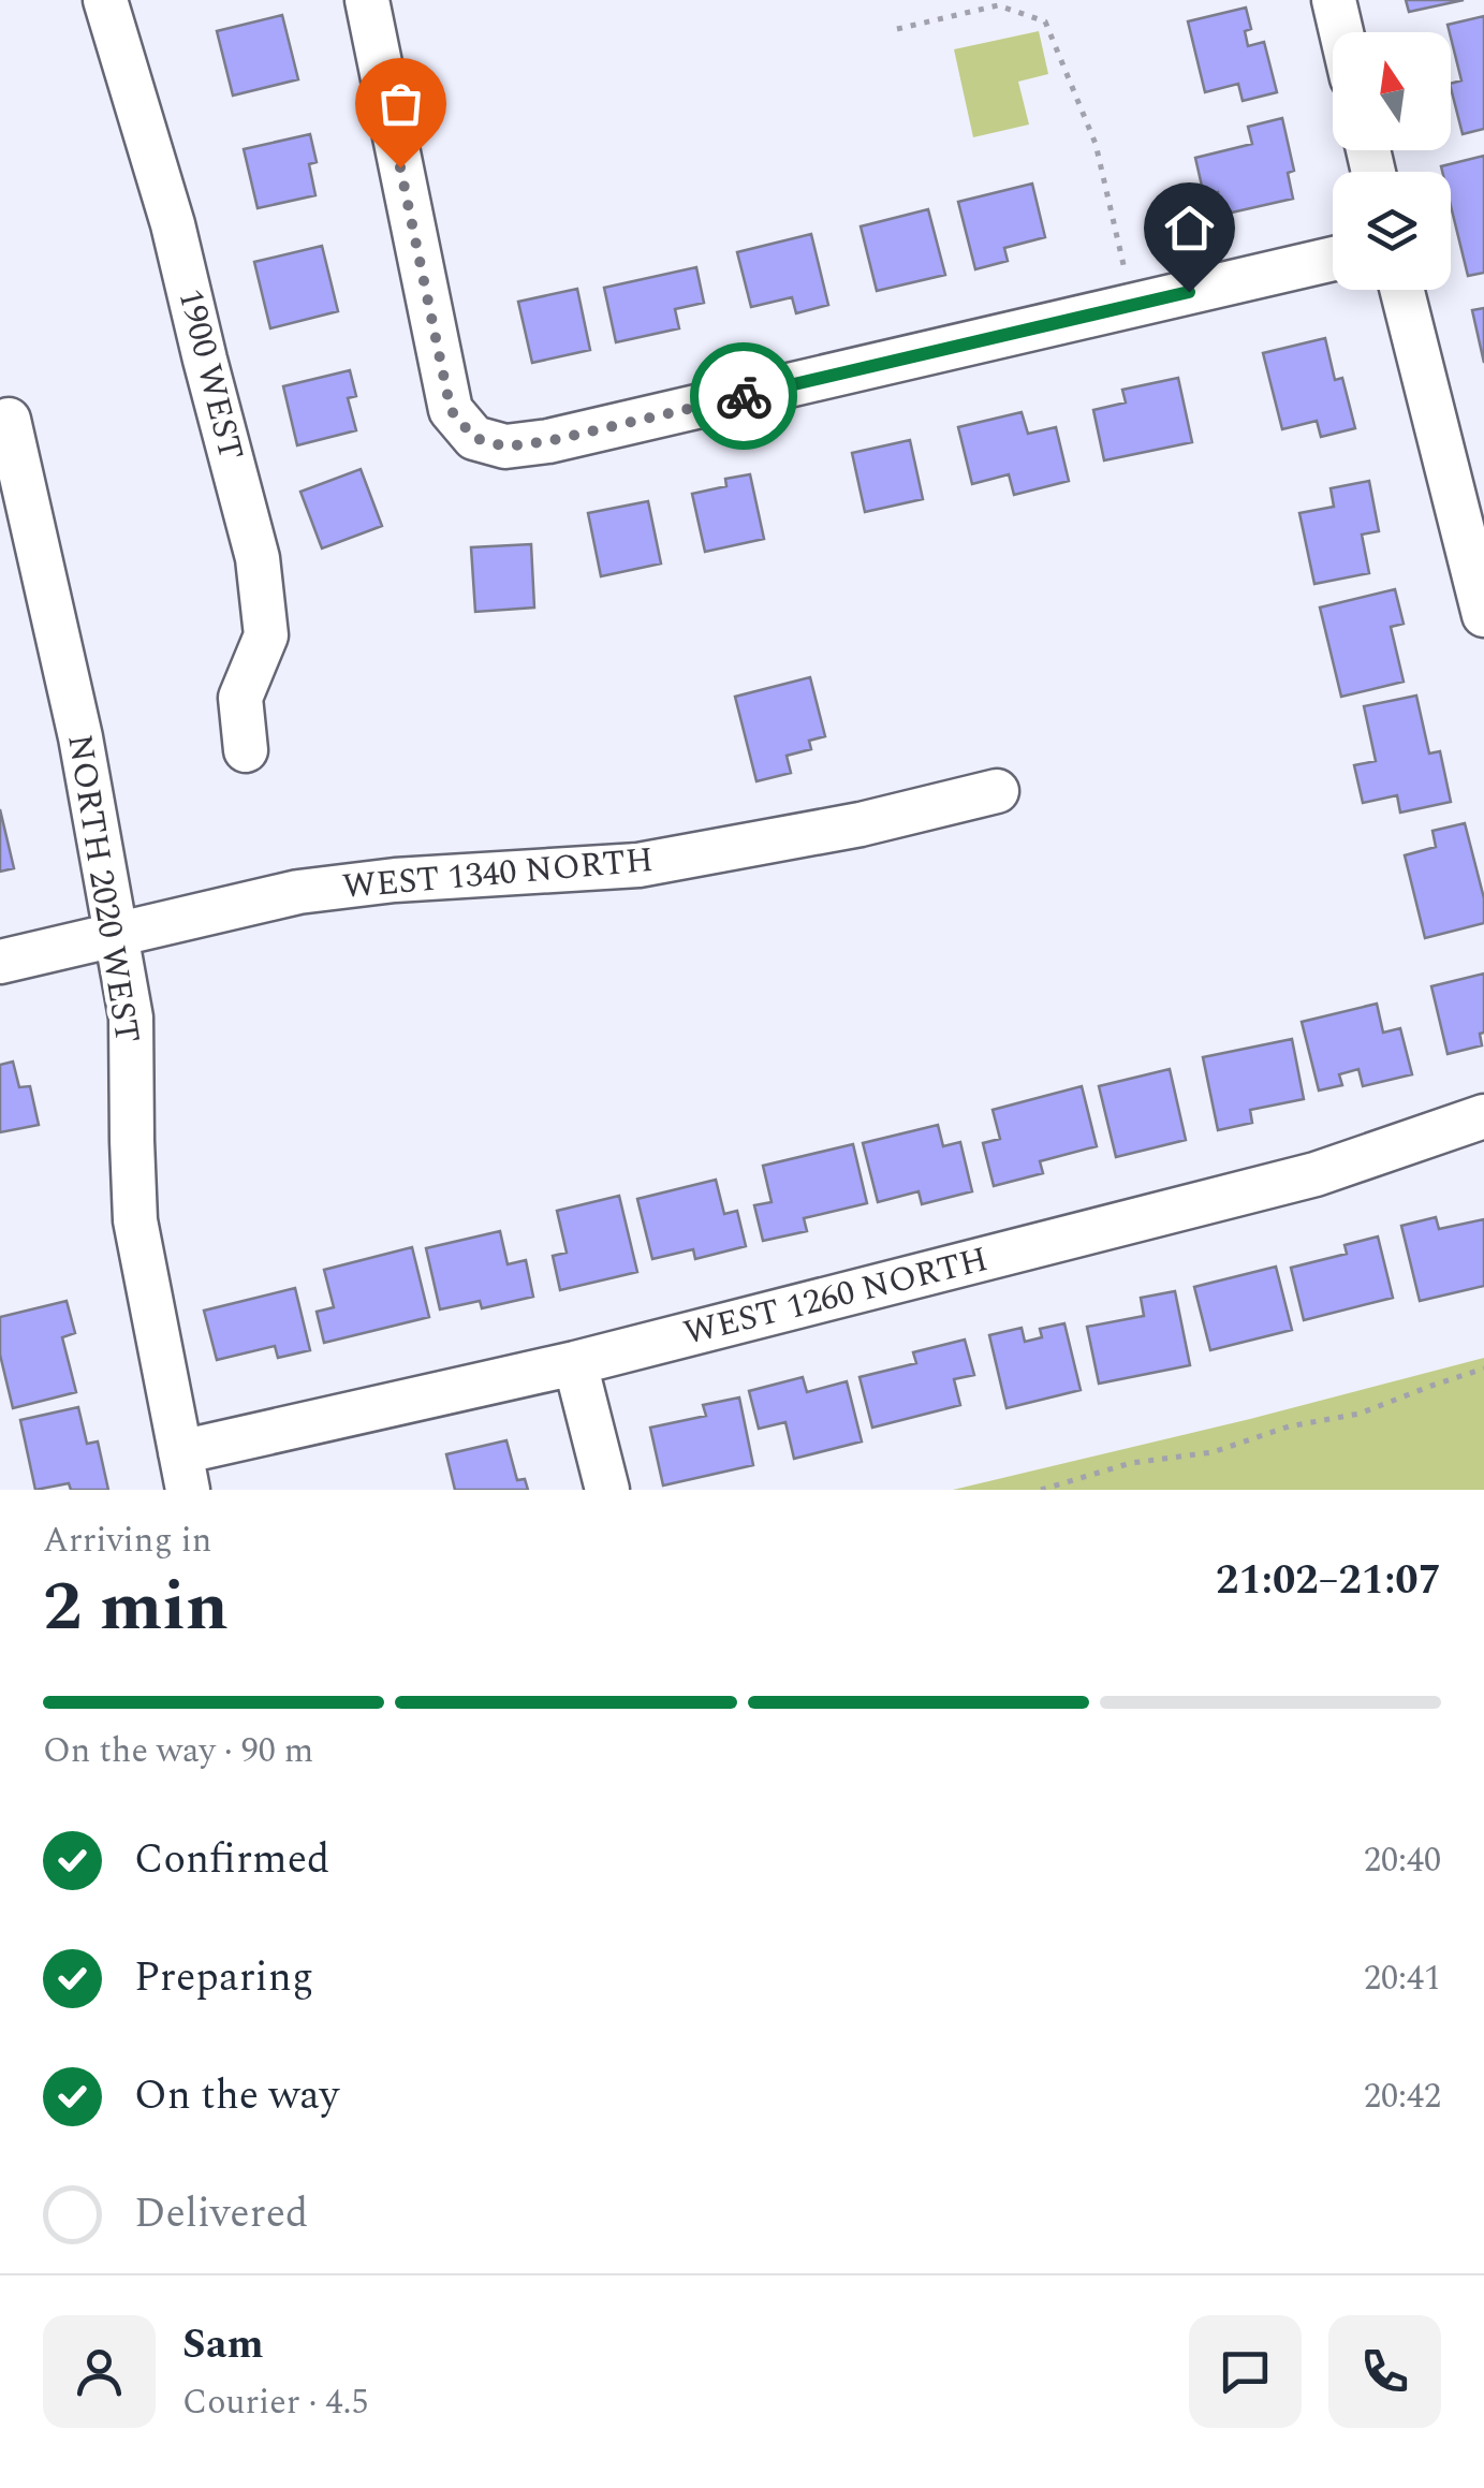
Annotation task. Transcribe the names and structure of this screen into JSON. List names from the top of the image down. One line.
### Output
{"streets":{"street":["1900 WEST","WEST 1340 NORTH","NORTH 2020 WEST","WEST 1260 NORTH"]},"crossings":[["WEST 1340 NORTH","NORTH 2020 WEST"],["NORTH 2020 WEST","WEST 1260 NORTH"]],"north":"top","page":{"heading":["2 min","Arriving in","21:02–21:07"],"panel":["Sam","Courier · 4.5"],"bar":"On the way · 90 m","list":[["Confirmed","20:40"],["Preparing","20:41"],["On the way","20:42"],"Delivered"]}}
